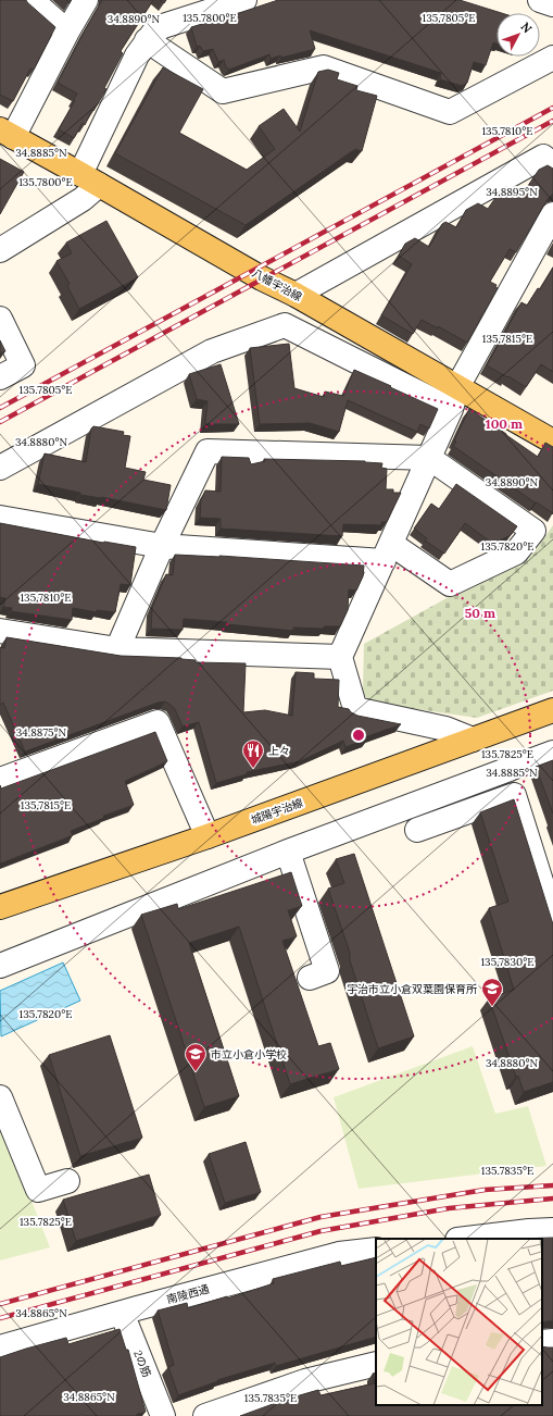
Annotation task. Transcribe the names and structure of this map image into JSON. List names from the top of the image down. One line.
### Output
{"streets":{"main road":["八幡宇治線","城陽宇治線"],"street":["南陵西通","2の筋"]},"crossings":[["南陵西通","2の筋"]],"places":{"restaurant":["上々"],"school or university":["宇治市立小倉双葉園保育所","市立小倉小学校"]},"north":"top right","coordinates":["135.7800°E","135.7805°E","34.8890°N","135.7810°E","34.8885°N","34.8895°N","135.7815°E","34.8880°N","135.7820°E","34.8875°N","135.7825°E","135.7830°E","135.7835°E","34.8865°N"],"rings":["100 m","50 m"]}
